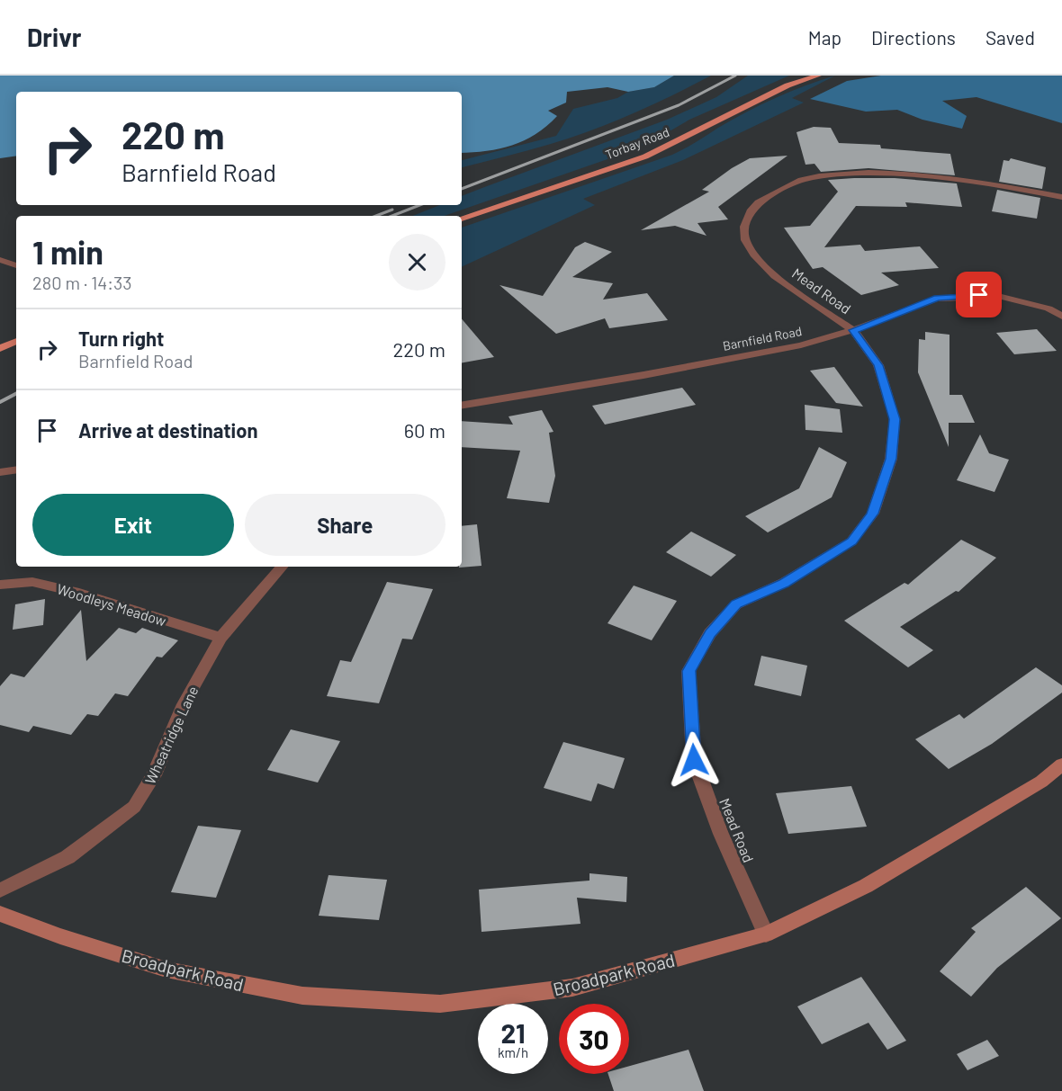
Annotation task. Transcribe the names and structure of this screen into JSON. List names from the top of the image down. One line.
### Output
{"streets":{"main road":["Torbay Road"],"street":["Mead Road","Barnfield Road","Woodleys Meadow","Wheatridge Lane","Broadpark Road"]},"crossings":[["Mead Road","Barnfield Road"],["Mead Road","Broadpark Road"],["Woodleys Meadow","Wheatridge Lane"]],"page":{"header":"Drivr","nav":["Map","Directions","Saved"],"turn":["220 m","Barnfield Road"],"heading":["1 min","280 m · 14:33"],"list":[{"name":"Turn right","note":"Barnfield Road","value":"220 m"},{"name":"Arrive at destination","value":"60 m"}],"buttons":["Exit","Share"],"speed":"21 km/h","limit":"30"}}
